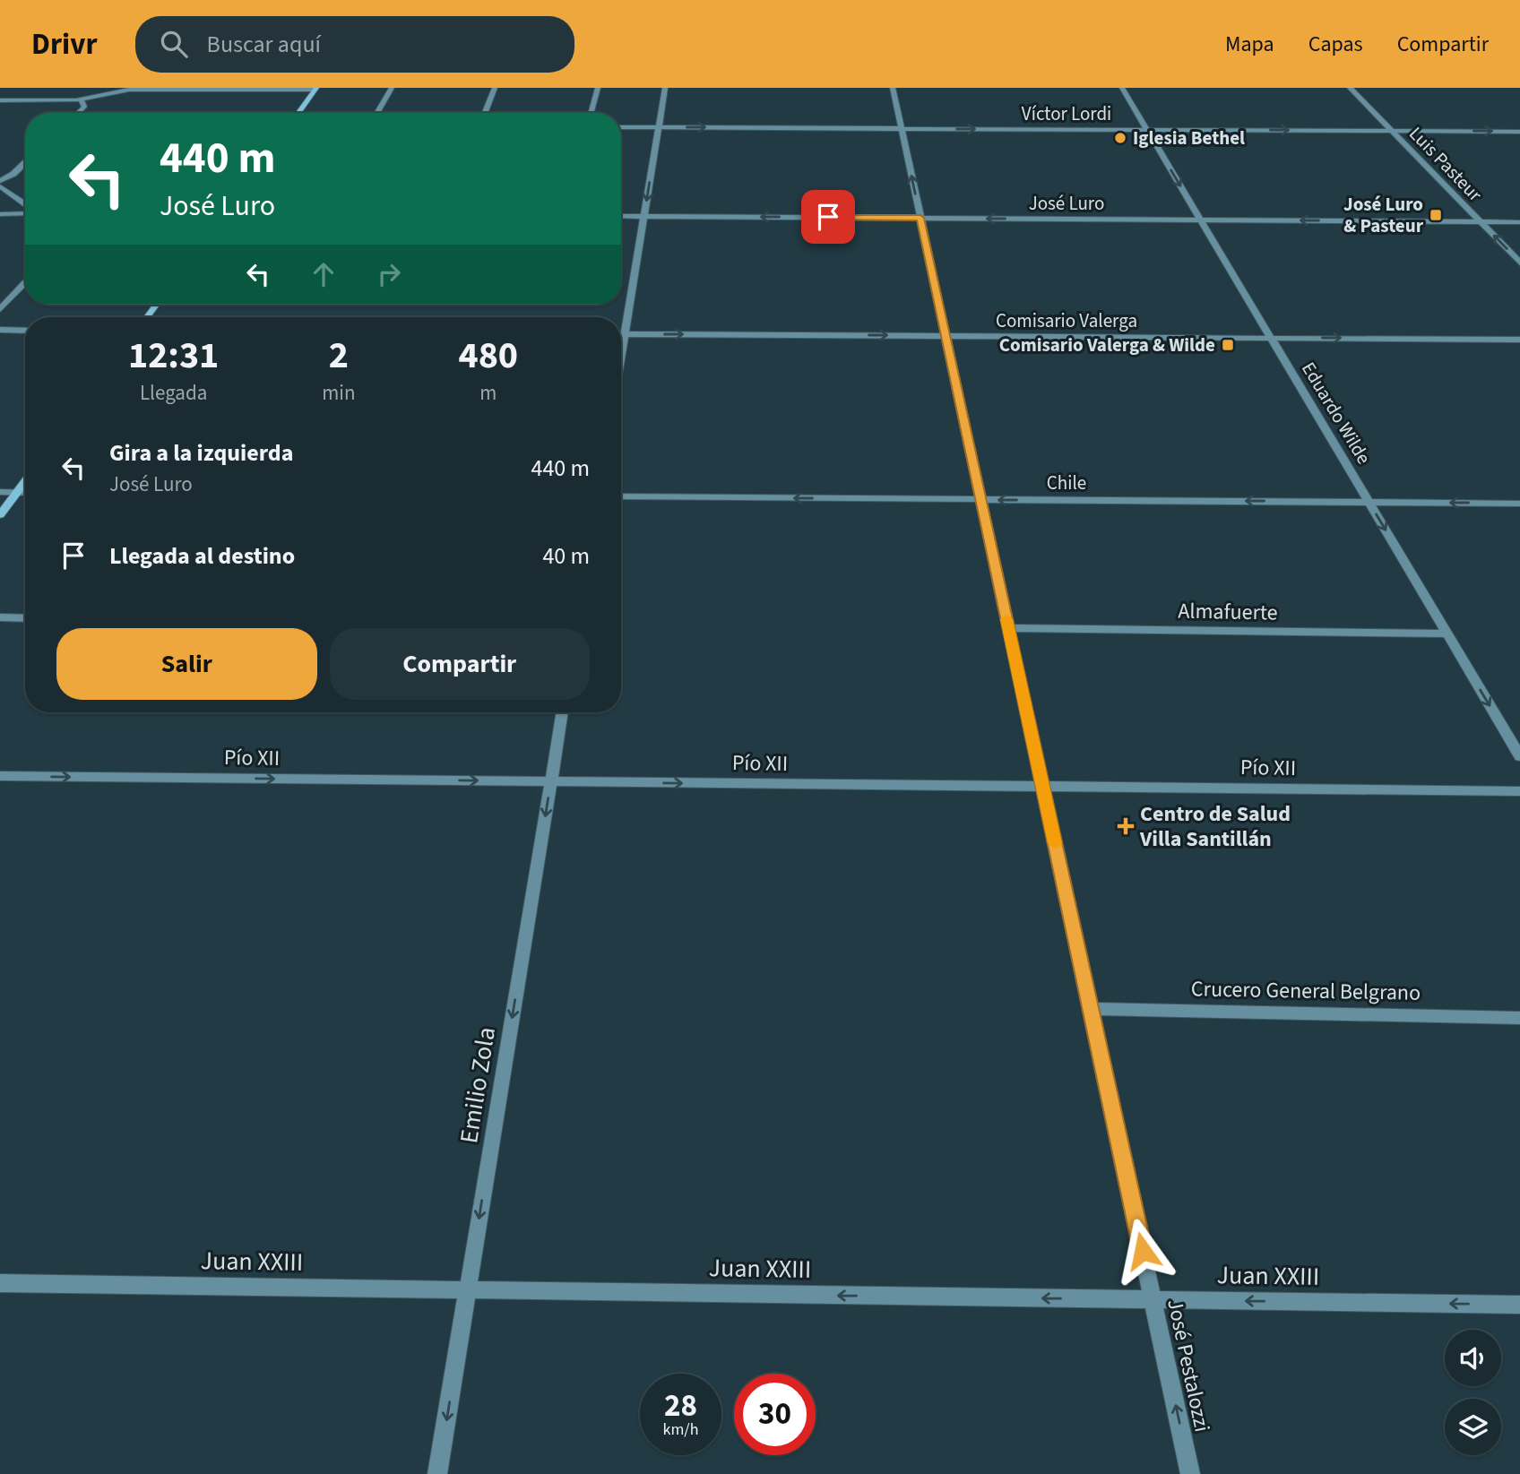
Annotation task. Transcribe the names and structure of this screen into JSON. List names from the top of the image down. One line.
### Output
{"streets":{"street":["Víctor Lordi","Luis Pasteur","José Luro","Comisario Valerga","Eduardo Wilde","Chile","Almafuerte","Pío XII","Crucero General Belgrano","Emilio Zola","Juan XXIII","José Pestalozzi"]},"crossings":[["Víctor Lordi","Luis Pasteur"],["Víctor Lordi","Eduardo Wilde"],["Víctor Lordi","José Pestalozzi"],["Luis Pasteur","José Luro"],["José Luro","Eduardo Wilde"],["José Luro","José Pestalozzi"],["Comisario Valerga","Eduardo Wilde"],["Comisario Valerga","José Pestalozzi"],["Eduardo Wilde","Chile"],["Eduardo Wilde","Almafuerte"],["Chile","José Pestalozzi"],["Almafuerte","José Pestalozzi"],["Pío XII","Emilio Zola"],["Pío XII","José Pestalozzi"],["Crucero General Belgrano","José Pestalozzi"],["Emilio Zola","Juan XXIII"],["Juan XXIII","José Pestalozzi"]],"one_way":["Víctor Lordi","José Luro","Comisario Valerga","Eduardo Wilde","Chile","Pío XII","Emilio Zola","Juan XXIII"],"places":{"other":["Iglesia Bethel"],"transit":["José Luro & Pasteur","Comisario Valerga & Wilde"],"health":["Centro de Salud Villa Santillán"]},"page":{"header":"Drivr","search":"Buscar aquí","nav":["Mapa","Capas","Compartir"],"turn":["440 m","José Luro"],"eta":["12:31","Llegada","2","min","480","m"],"list":[{"name":"Gira a la izquierda","note":"José Luro","value":"440 m"},{"name":"Llegada al destino","value":"40 m"}],"buttons":["Salir","Compartir"],"speed":"28 km/h","limit":"30"}}
